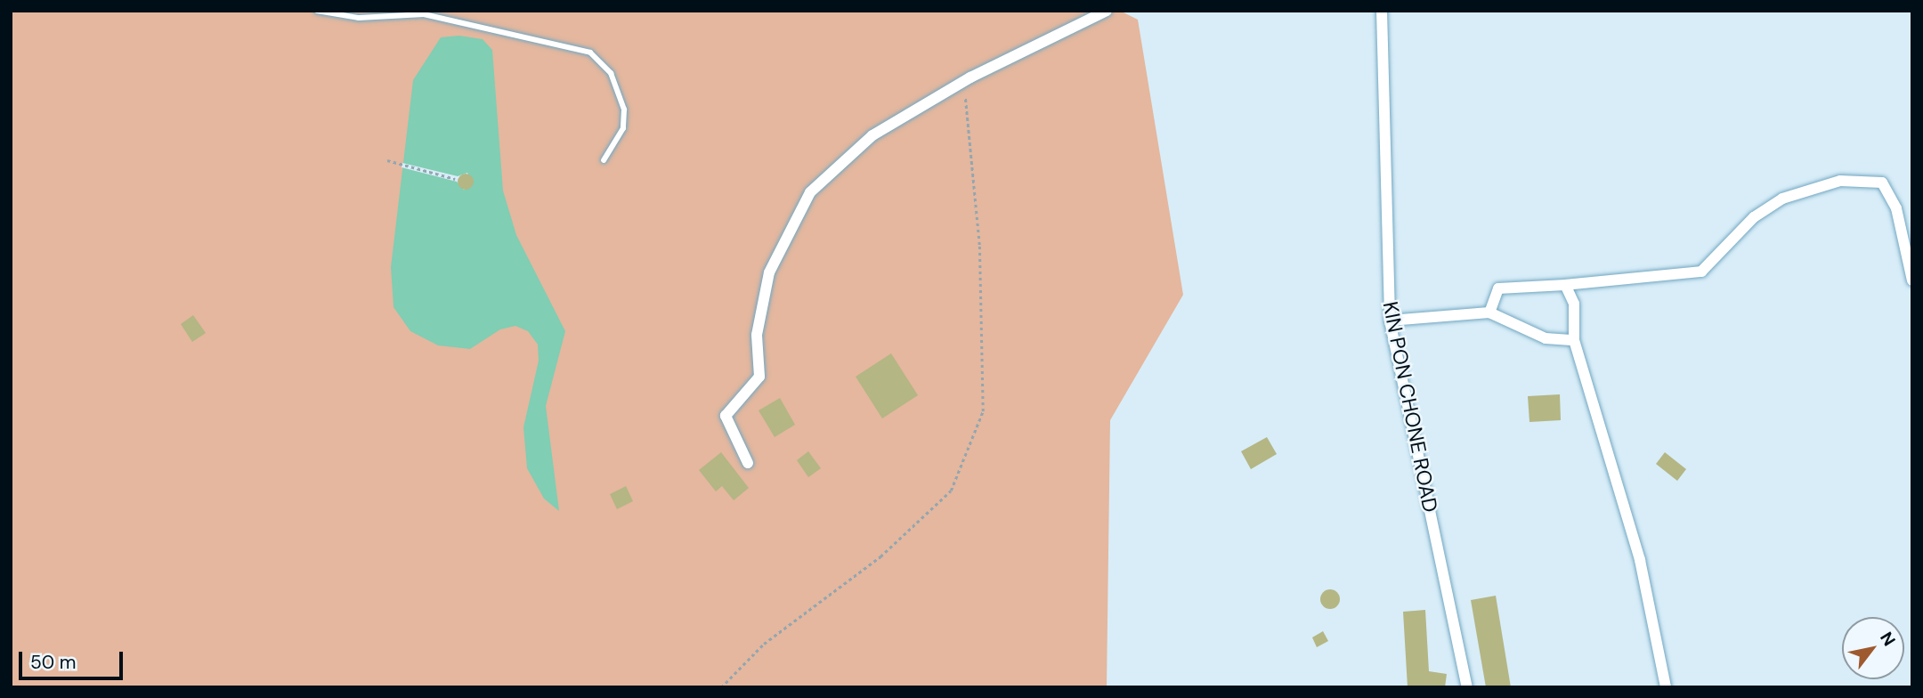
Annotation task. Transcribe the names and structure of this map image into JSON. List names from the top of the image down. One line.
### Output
{"streets":{"street":["KIN PON CHONE ROAD"]},"scale_bar":"50 m","north":"top right"}
